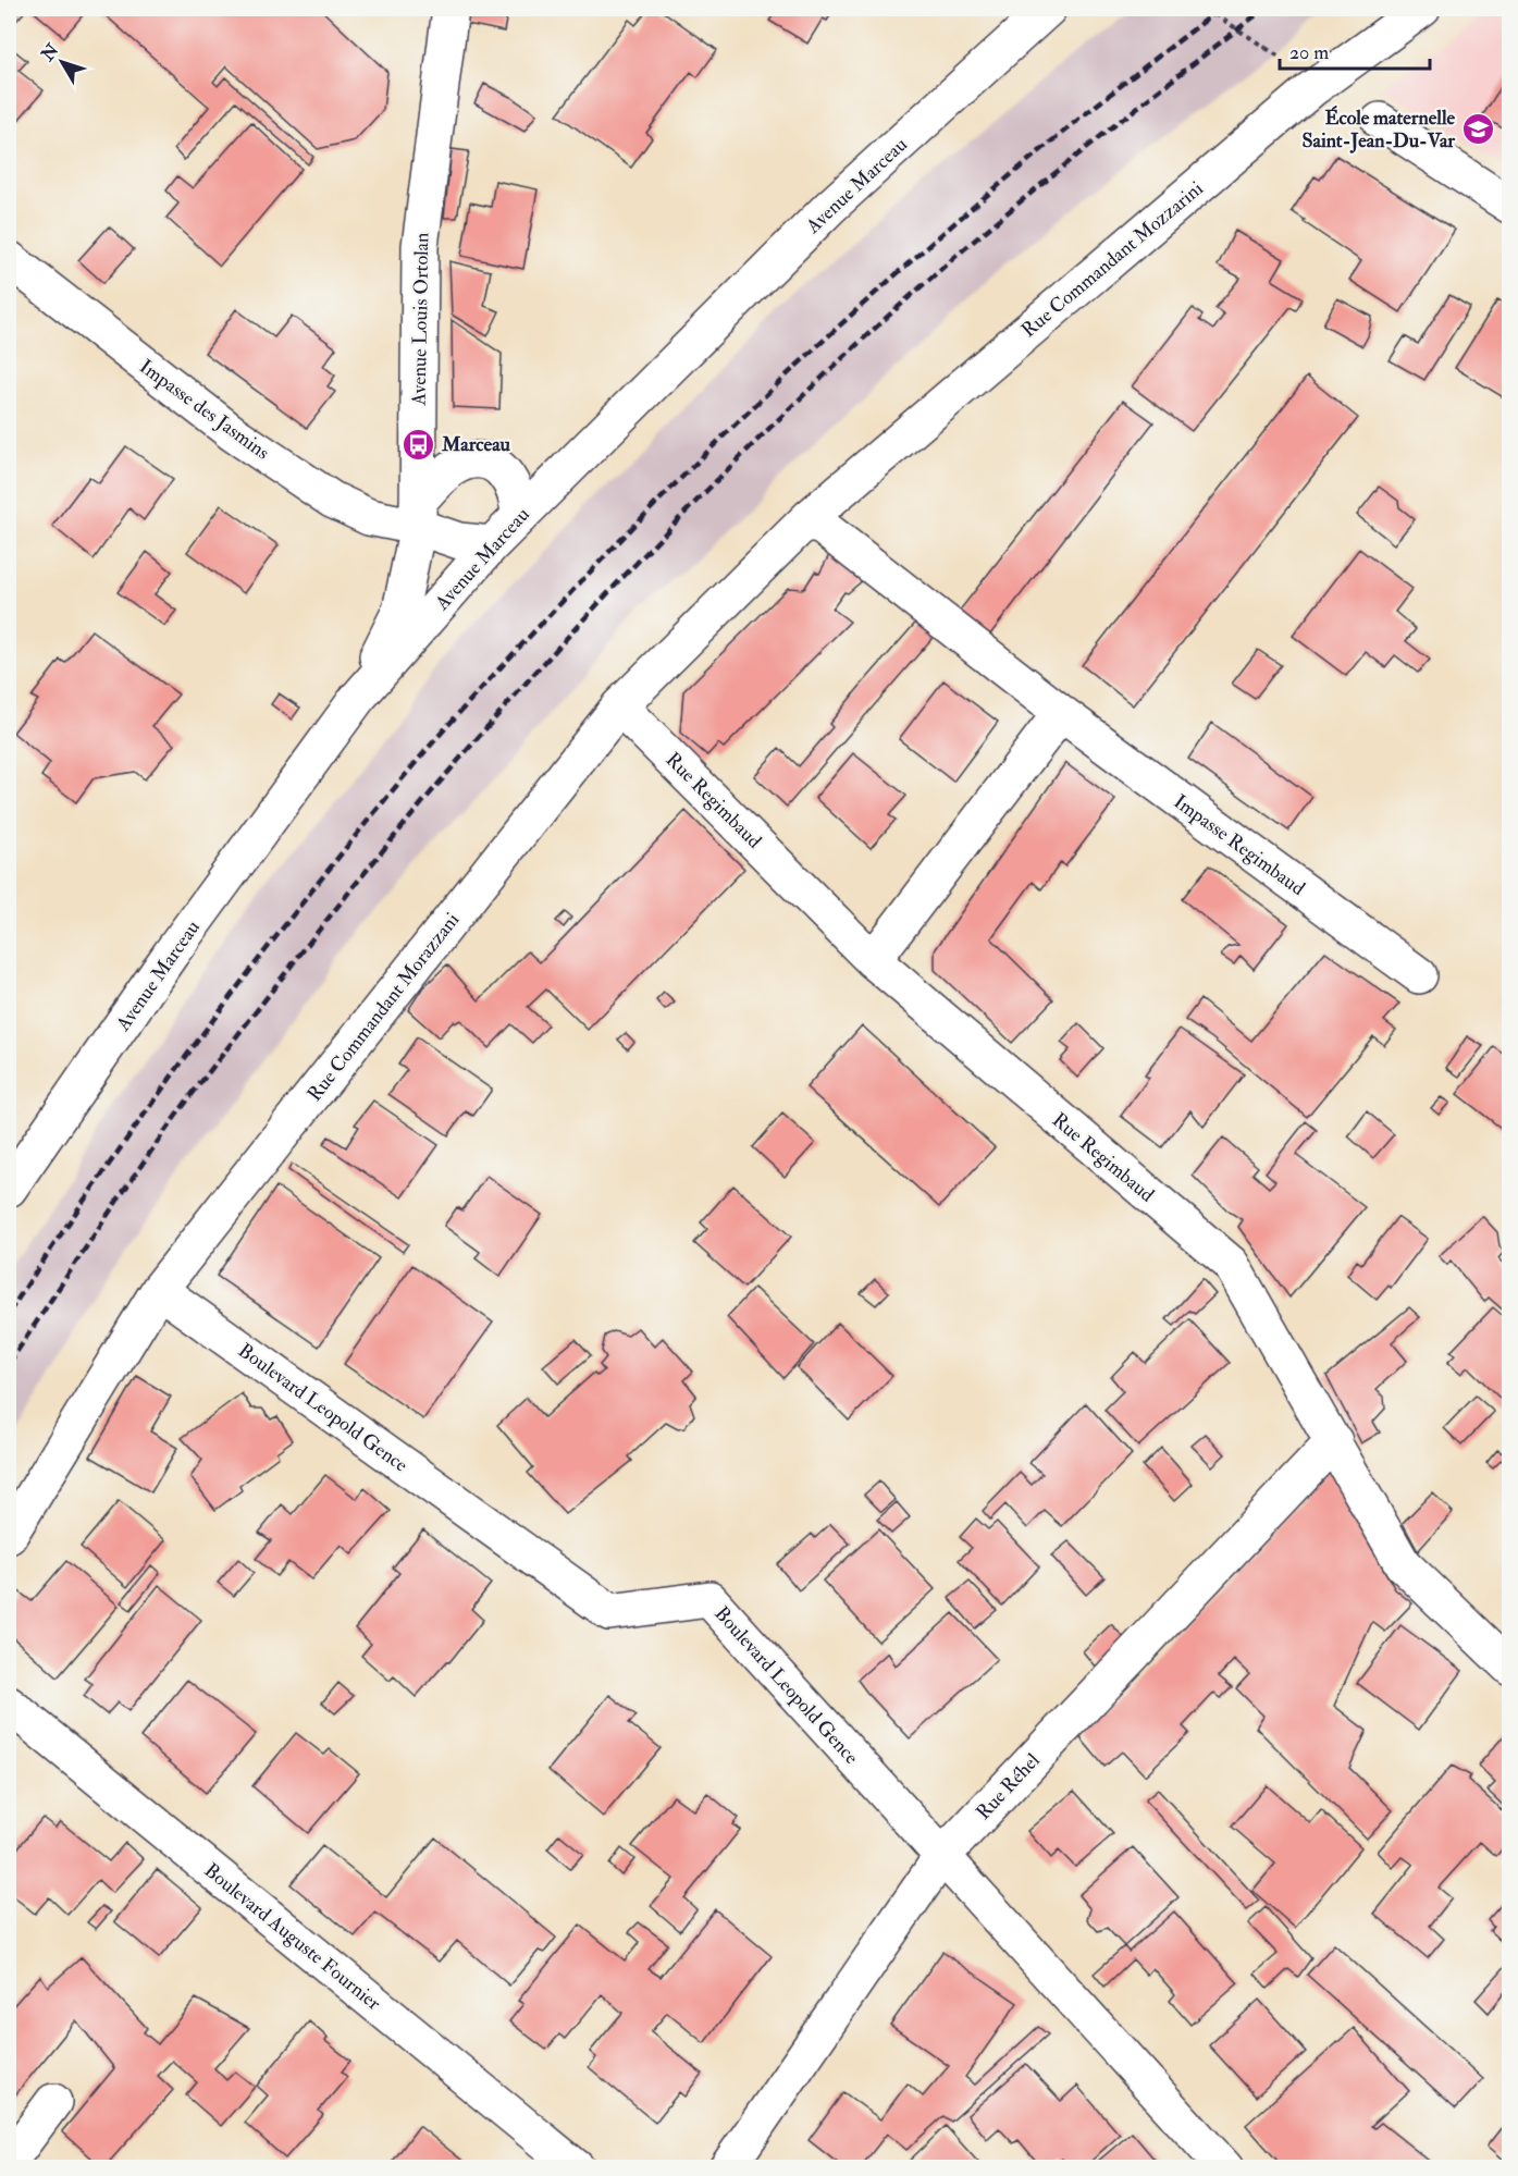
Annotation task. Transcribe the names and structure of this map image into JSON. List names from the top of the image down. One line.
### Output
{"streets":{"street":["Avenue Marceau","Rue Commandant Mozzarini","Avenue Louis Ortolan","Impasse des Jasmins","Rue Regimbaud","Impasse Regimbaud","Rue Commandant Morazzani","Boulevard Leopold Gence","Rue Réhel","Boulevard Auguste Fournier"]},"crossings":[["Avenue Marceau","Avenue Louis Ortolan"],["Avenue Marceau","Impasse des Jasmins"],["Rue Commandant Mozzarini","Impasse Regimbaud"],["Rue Commandant Mozzarini","Rue Commandant Morazzani"],["Avenue Louis Ortolan","Impasse des Jasmins"],["Rue Regimbaud","Rue Commandant Morazzani"],["Rue Regimbaud","Rue Réhel"],["Impasse Regimbaud","Rue Commandant Morazzani"],["Rue Commandant Morazzani","Boulevard Leopold Gence"],["Boulevard Leopold Gence","Rue Réhel"]],"places":{"school or university":["École maternelle Saint-Jean-Du-Var"],"bus stop":["Marceau"]},"scale_bar":"20 m","north":"top left"}
